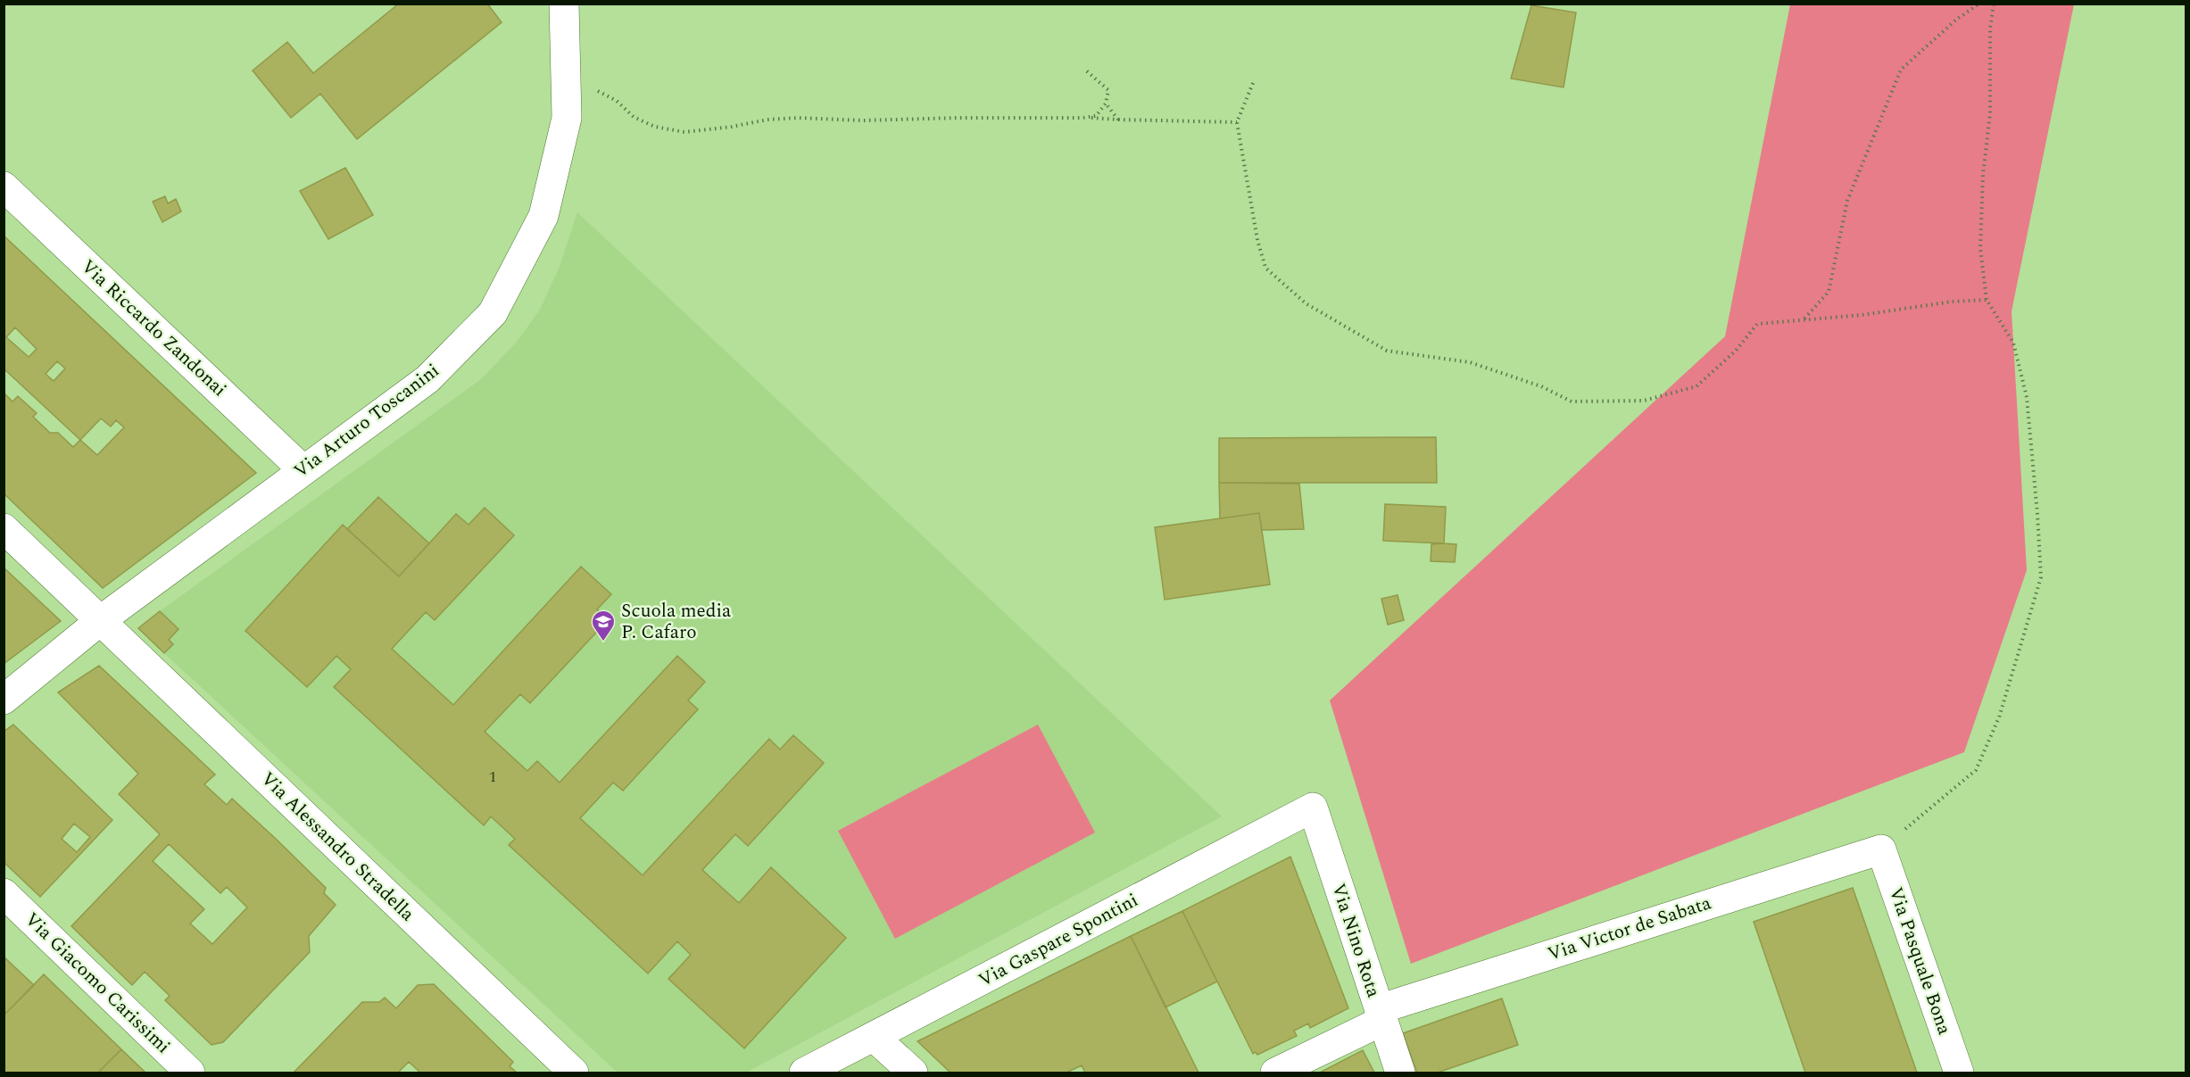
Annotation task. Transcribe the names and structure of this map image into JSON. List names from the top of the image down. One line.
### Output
{"streets":{"street":["Via Riccardo Zandonai","Via Arturo Toscanini","Via Alessandro Stradella","Via Victor de Sabata","Via Gaspare Spontini","Via Nino Rota","Via Pasquale Bona","Via Giacomo Carissimi"]},"crossings":[["Via Riccardo Zandonai","Via Arturo Toscanini"],["Via Arturo Toscanini","Via Alessandro Stradella"],["Via Victor de Sabata","Via Nino Rota"],["Via Victor de Sabata","Via Pasquale Bona"],["Via Gaspare Spontini","Via Nino Rota"]],"places":{"school or university":["Scuola media P. Cafaro"]},"house_numbers":["1"]}
